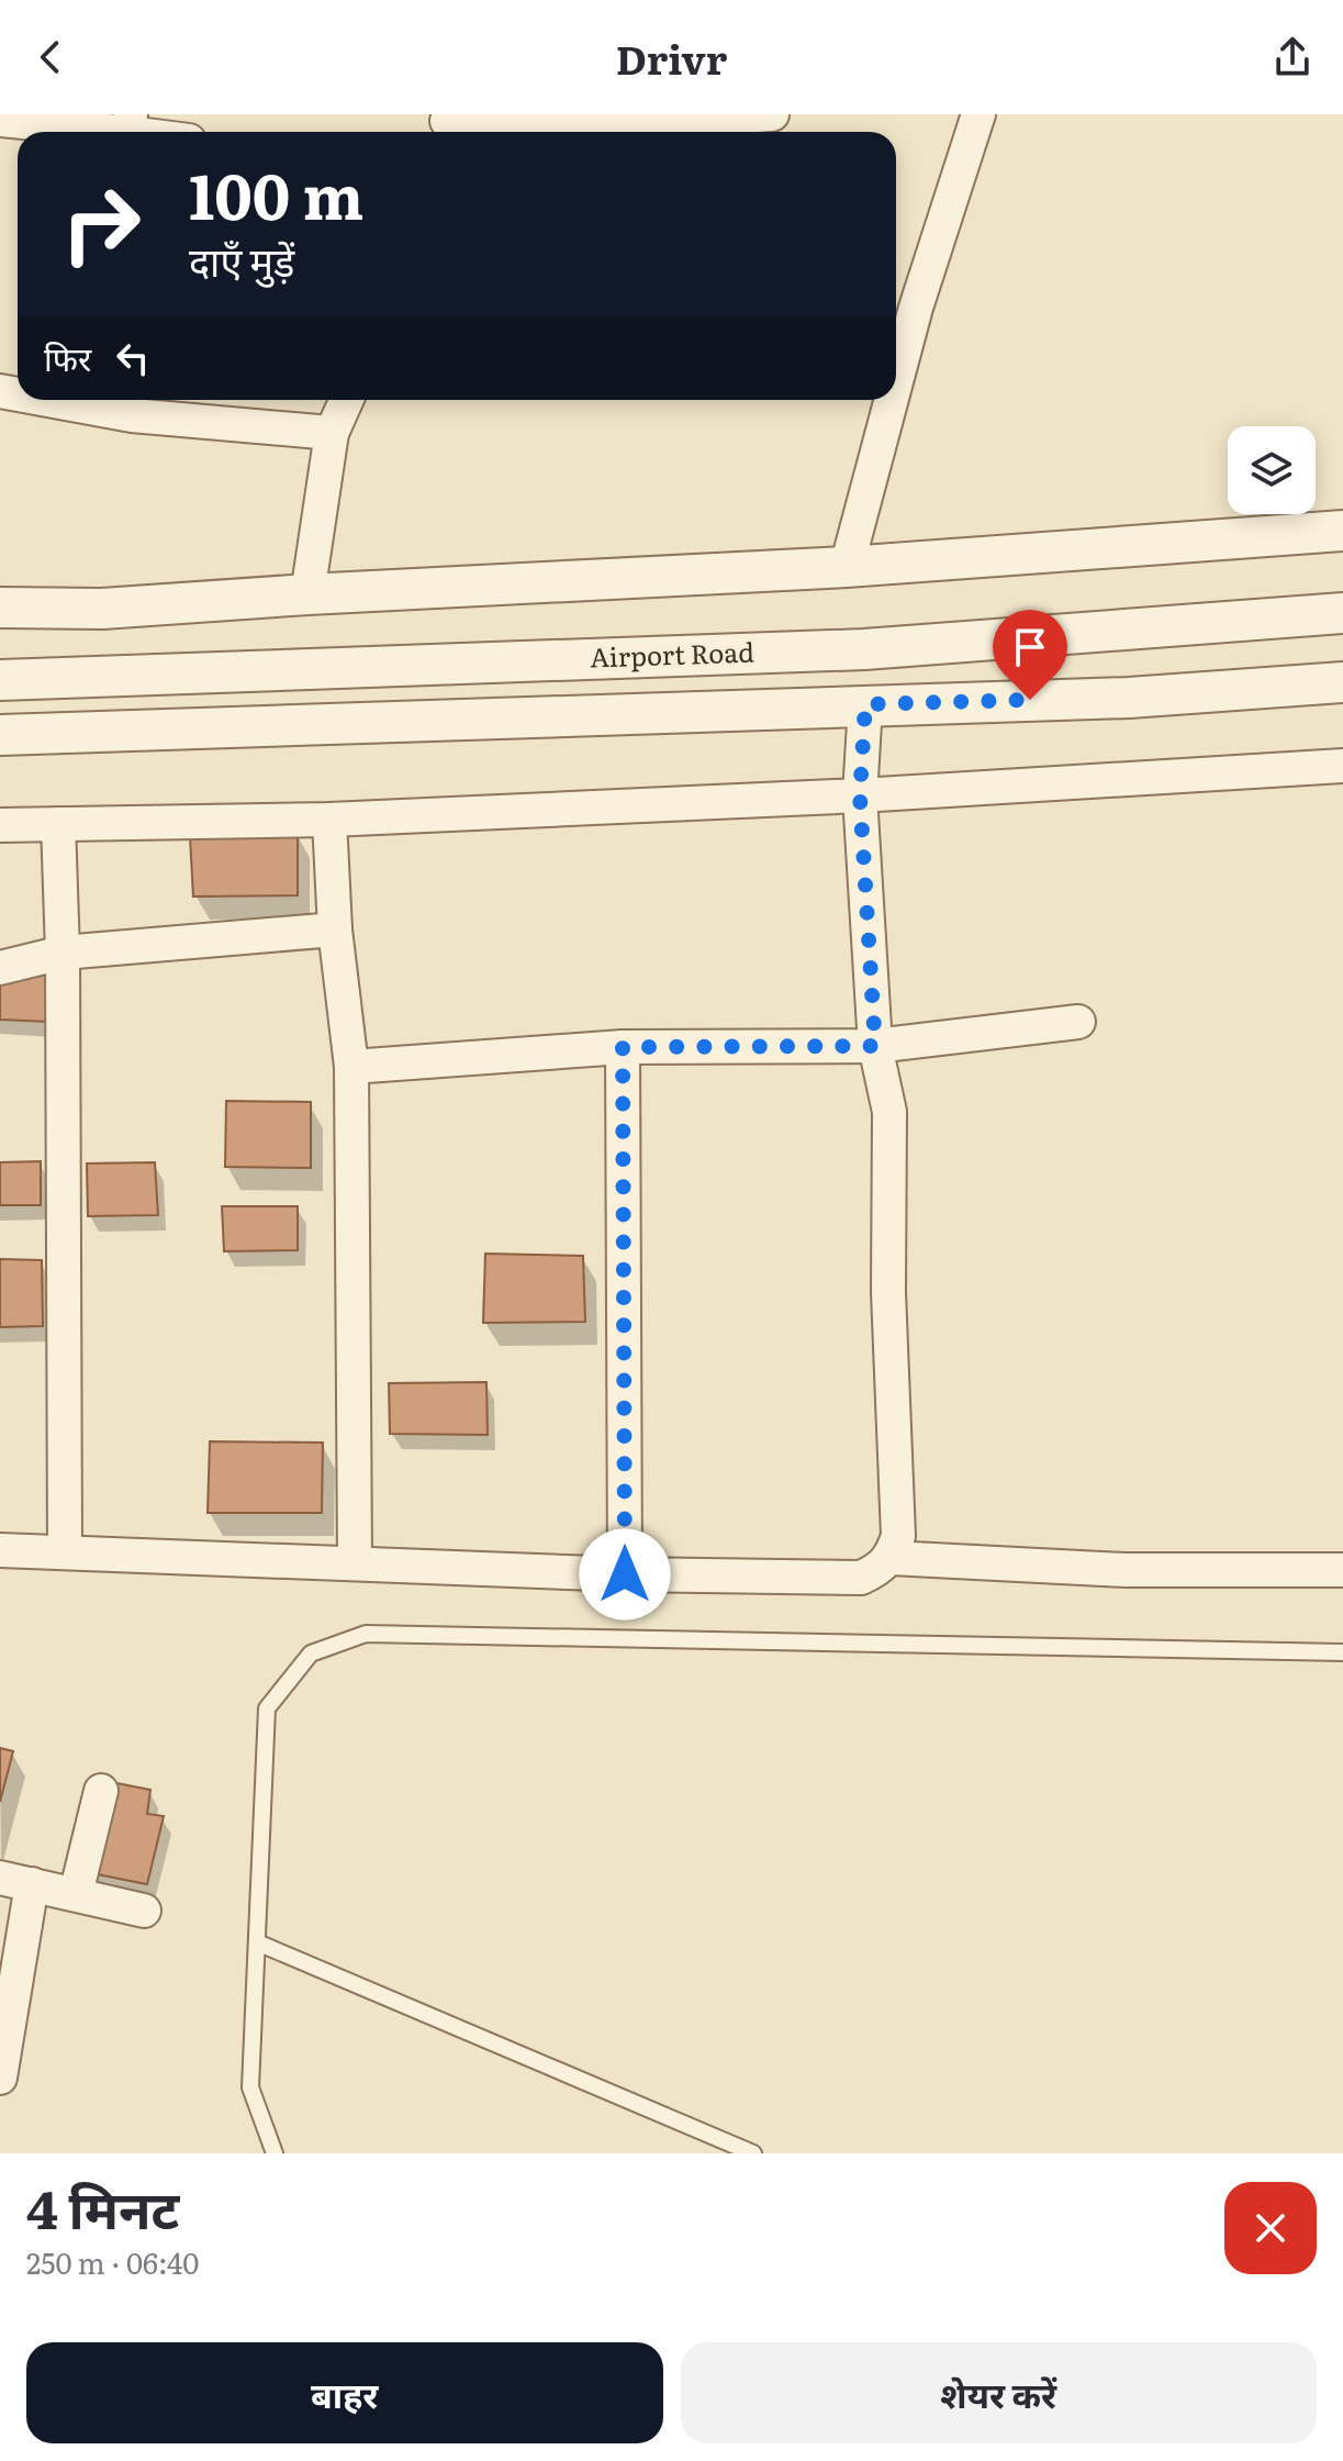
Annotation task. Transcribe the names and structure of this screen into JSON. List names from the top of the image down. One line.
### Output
{"streets":{"street":["Airport Road"]},"page":{"header":"Drivr","turn":["100 m","दाएँ मुड़ें"],"then":"फिर","heading":["4 मिनट","250 m · 06:40"],"buttons":["बाहर","शेयर करें"]}}
